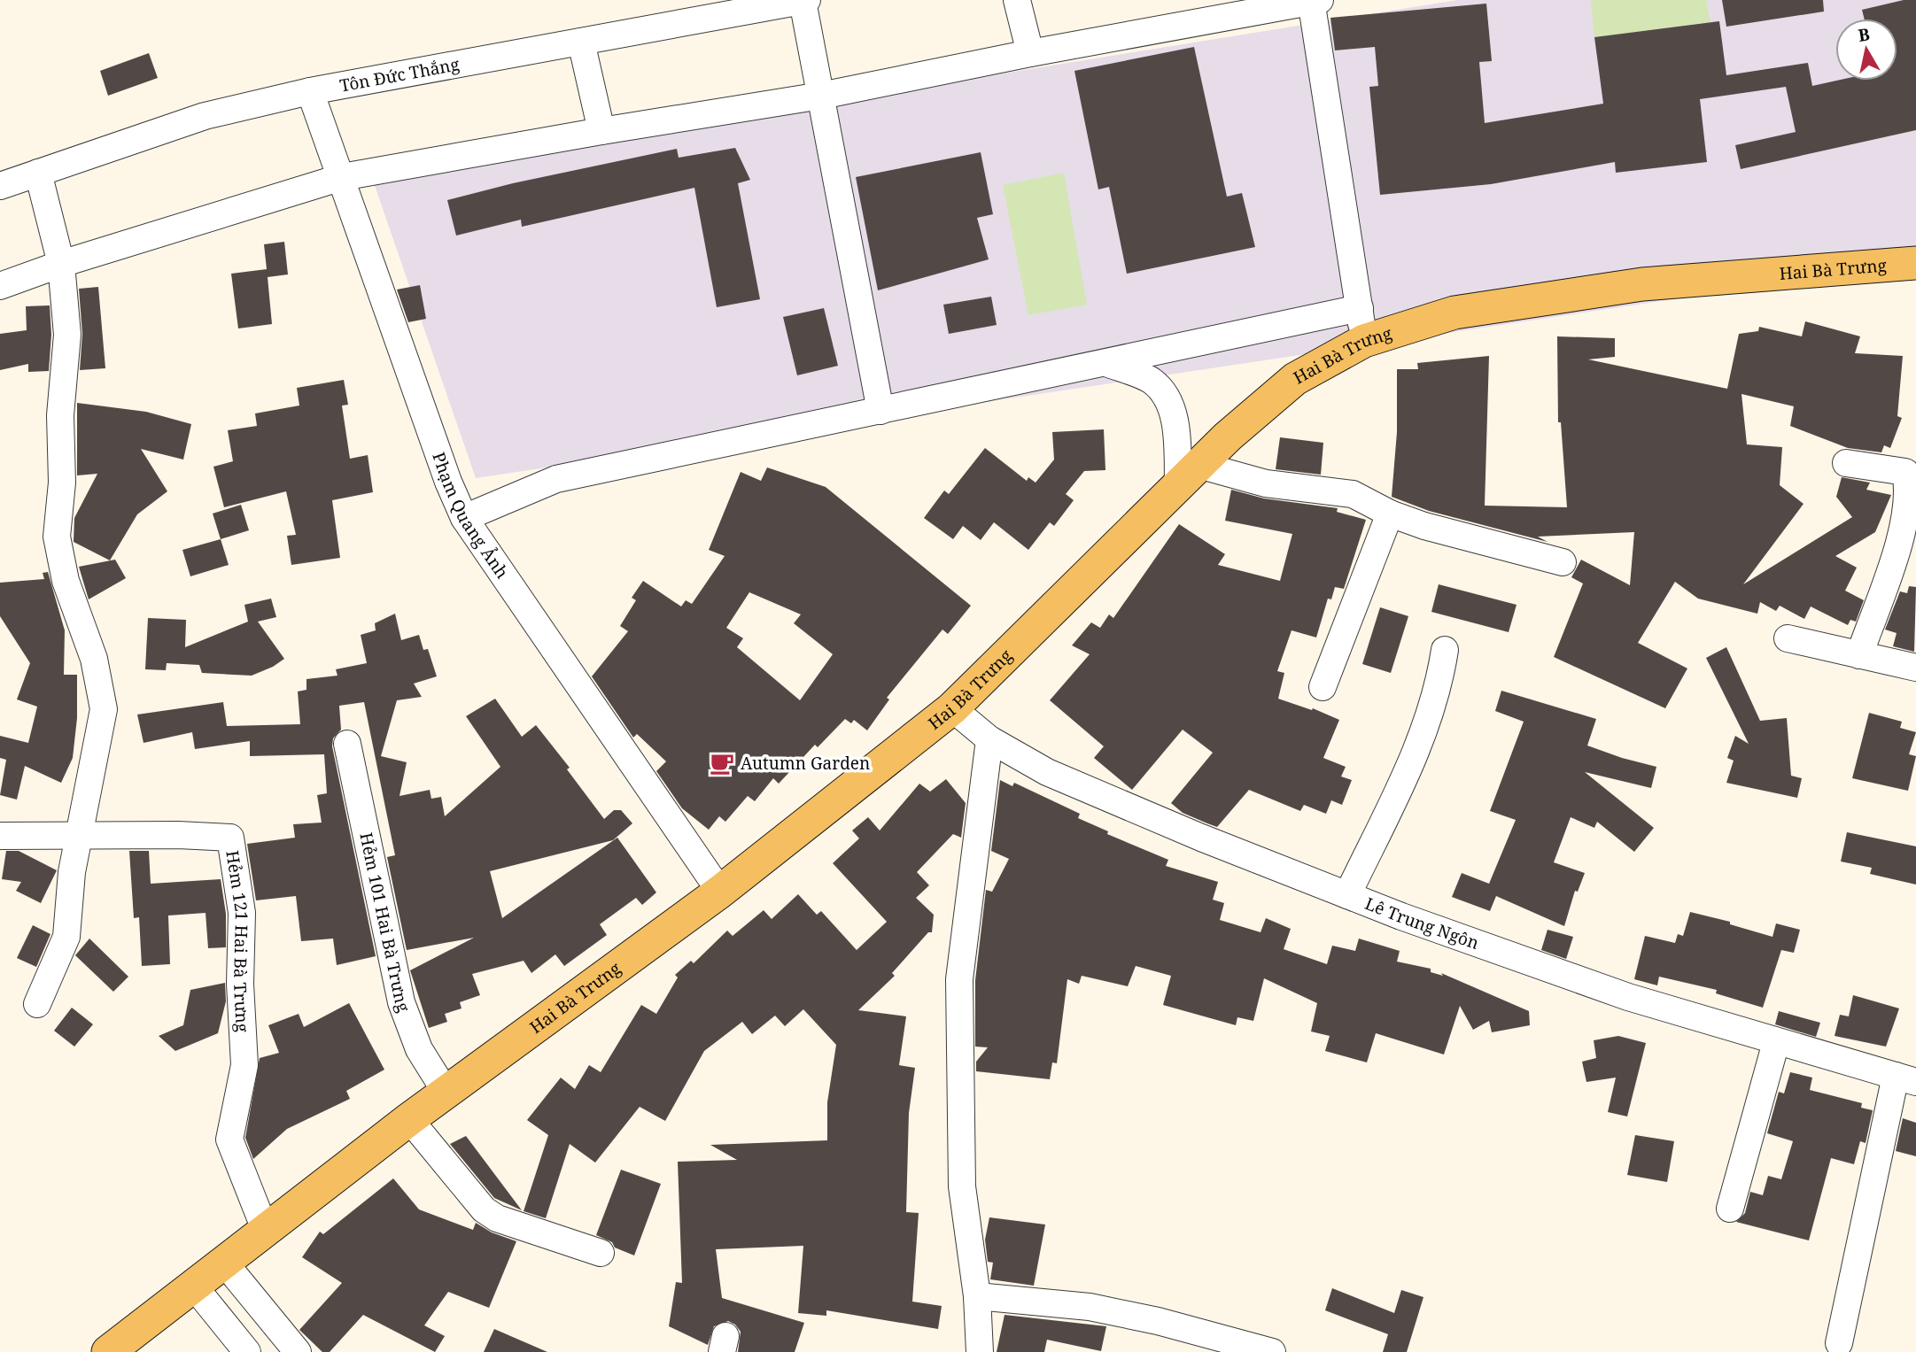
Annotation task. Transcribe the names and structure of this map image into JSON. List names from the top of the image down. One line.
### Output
{"streets":{"main road":["Hai Bà Trưng"],"street":["Tôn Đức Thắng","Phạm Quang Ảnh","Hẻm 101 Hai Bà Trưng","Lê Trung Ngôn","Hẻm 121 Hai Bà Trưng"]},"crossings":[["Tôn Đức Thắng","Phạm Quang Ảnh"],["Hai Bà Trưng","Phạm Quang Ảnh"],["Hai Bà Trưng","Hẻm 101 Hai Bà Trưng"],["Hai Bà Trưng","Lê Trung Ngôn"],["Hai Bà Trưng","Hẻm 121 Hai Bà Trưng"]],"places":{"cafe":["Autumn Garden"]},"north":"top"}
